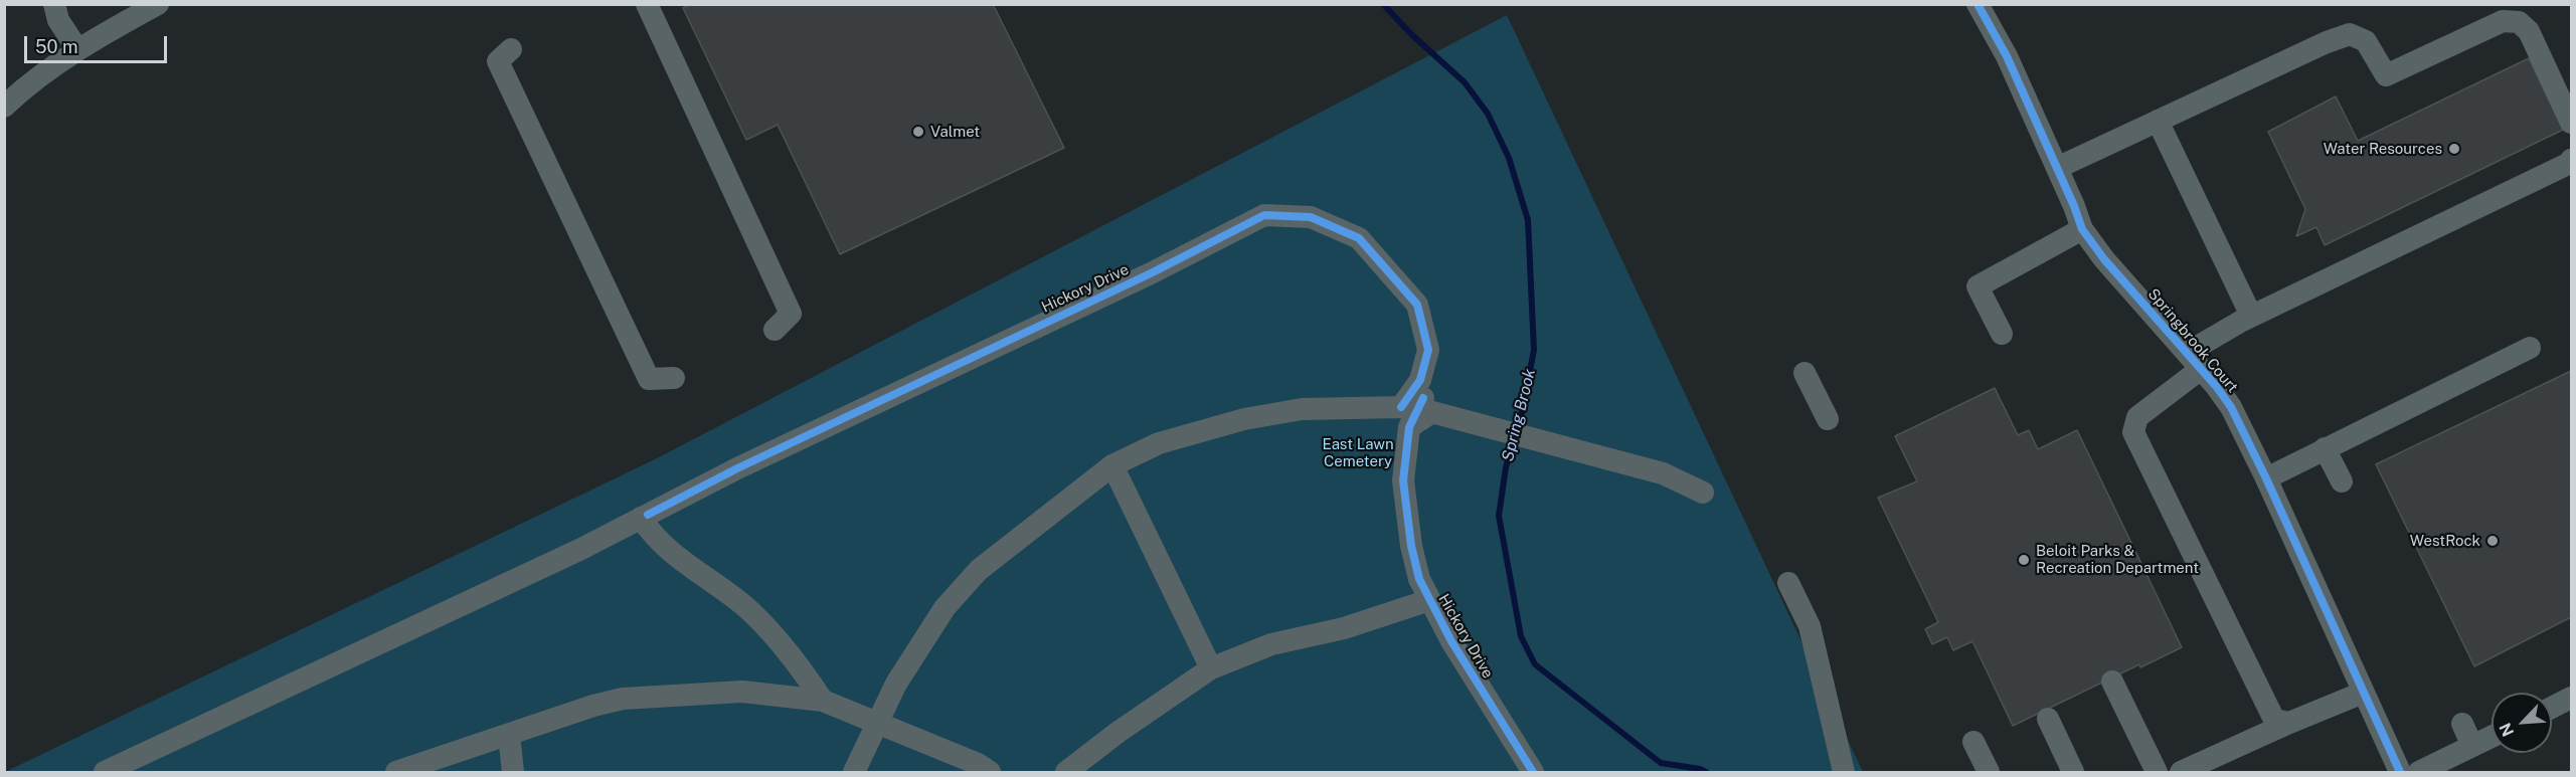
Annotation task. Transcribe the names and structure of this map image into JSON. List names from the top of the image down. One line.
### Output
{"streets":{"street":["Hickory Drive","Springbrook Court"]},"water":["Spring Brook"],"parks":["East Lawn Cemetery"],"places":["Valmet","Water Resources","WestRock","Beloit Parks & Recreation Department"],"scale_bar":"50 m","north":"bottom left"}
